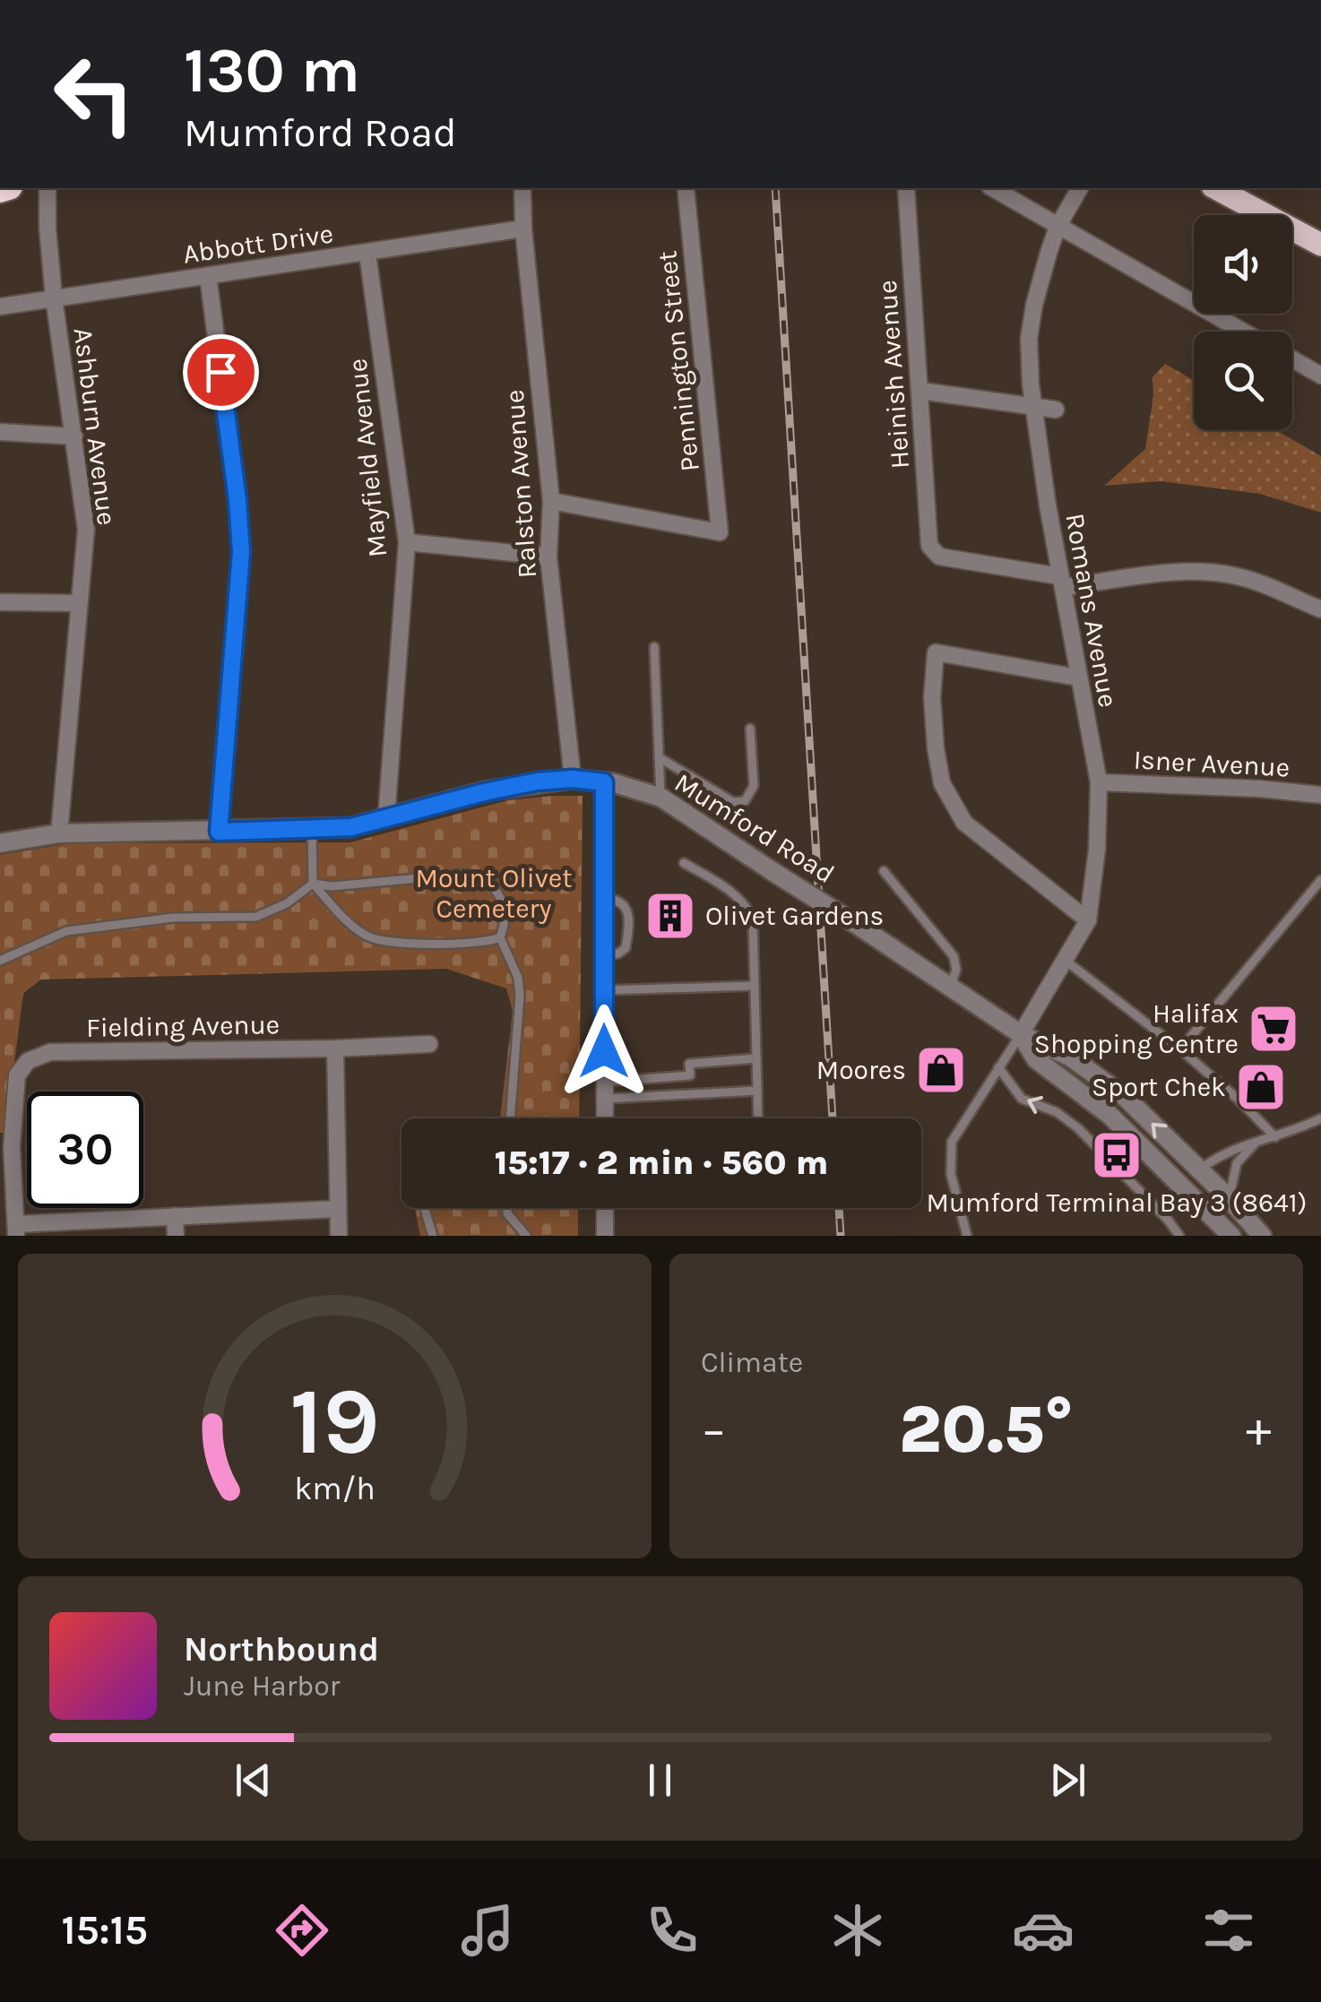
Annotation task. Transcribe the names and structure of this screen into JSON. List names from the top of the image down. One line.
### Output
{"streets":{"street":["Abbott Drive","Pennington Street","Heinish Avenue","Ashburn Avenue","Mayfield Avenue","Ralston Avenue","Romans Avenue","Isner Avenue","Mumford Road","Fielding Avenue"]},"crossings":[["Abbott Drive","Ashburn Avenue"],["Abbott Drive","Mayfield Avenue"],["Abbott Drive","Ralston Avenue"],["Pennington Street","Ralston Avenue"],["Heinish Avenue","Romans Avenue"],["Ashburn Avenue","Mumford Road"],["Mayfield Avenue","Mumford Road"],["Ralston Avenue","Mumford Road"],["Romans Avenue","Isner Avenue"],["Romans Avenue","Mumford Road"]],"parks":["Mount Olivet Cemetery"],"places":{"building":["Olivet Gardens"],"supermarket":["Halifax Shopping Centre"],"shop":["Moores","Sport Chek"],"bus stop":["Mumford Terminal Bay 3 (8641)"]},"page":{"turn":["130 m","Mumford Road"],"limit":"30","trip":"15:17 · 2 min · 560 m","tile":"Climate","heat":["−","20.5°","+"],"song":["Northbound","June Harbor"],"tabs":"15:15","gauge":["19","km/h"]}}
